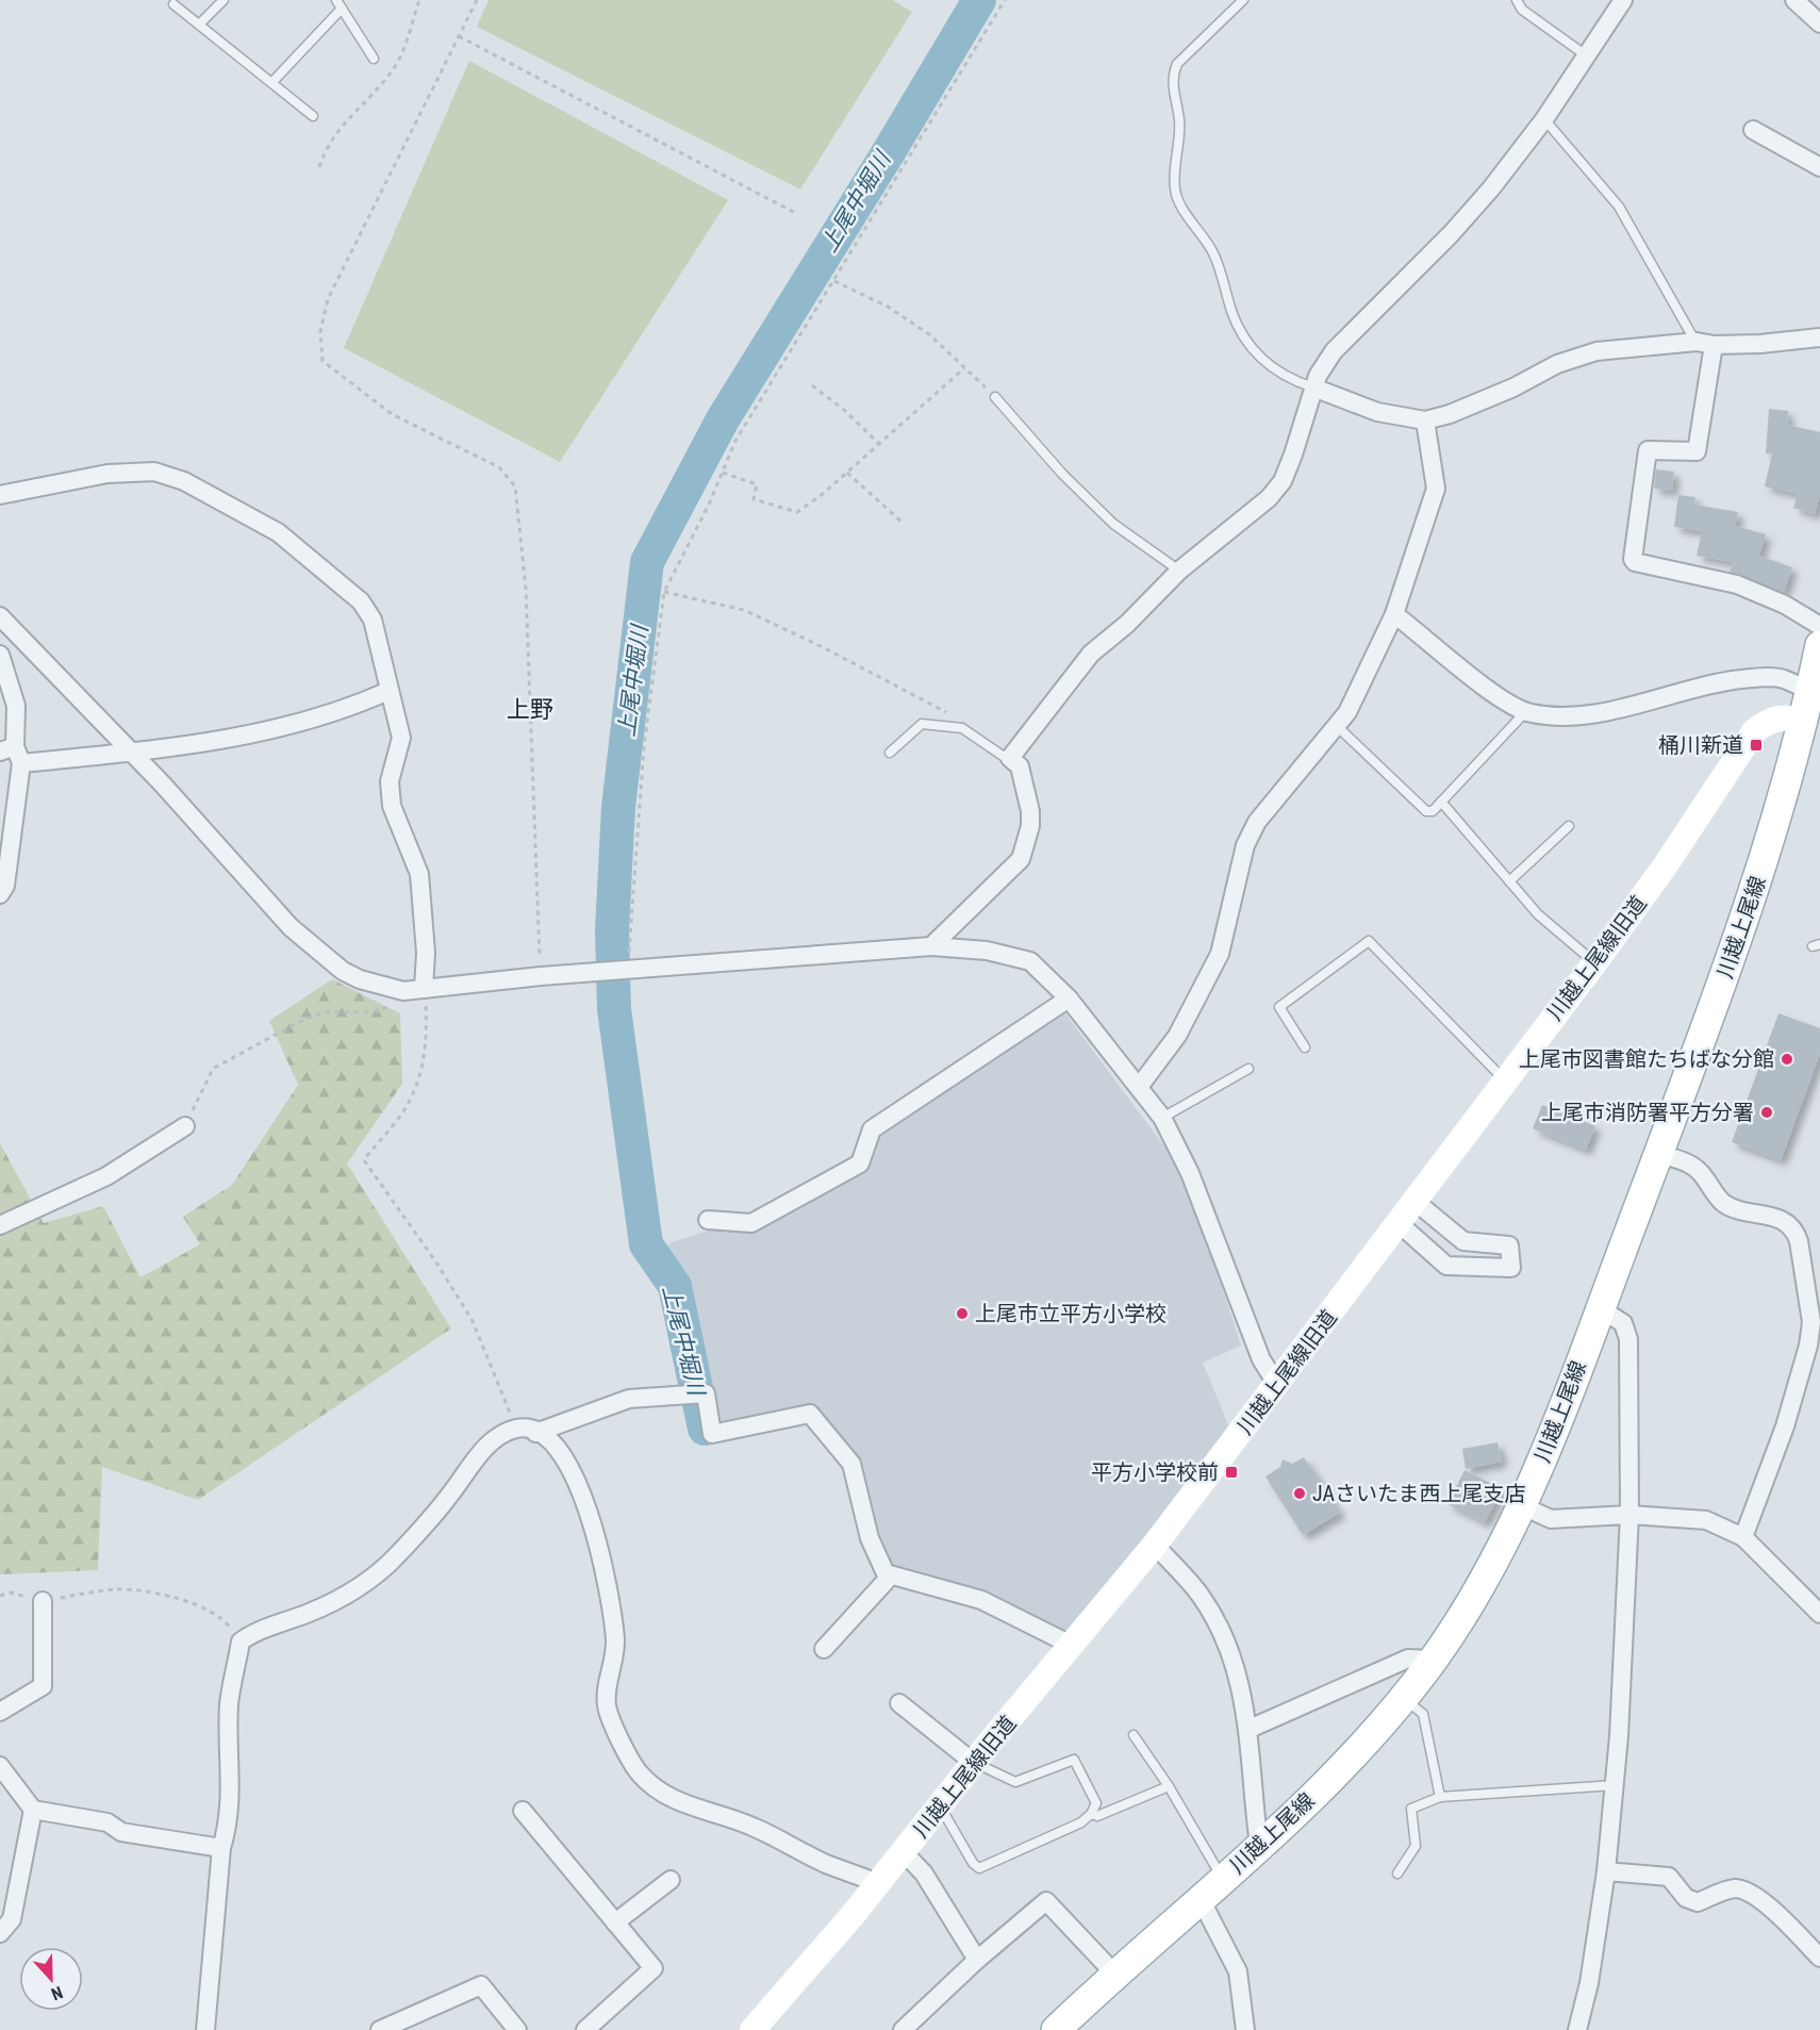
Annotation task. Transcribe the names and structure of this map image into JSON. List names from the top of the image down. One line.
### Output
{"streets":{"main road":["川越上尾線"],"street":["川越上尾線旧道"]},"crossings":[["川越上尾線","川越上尾線旧道"]],"districts":["上野"],"water":["上尾中堀川"],"places":{"transit":["桶川新道","平方小学校前"],"other":["上尾市図書館たちばな分館","上尾市消防署平方分署","上尾市立平方小学校","JAさいたま西上尾支店"]},"north":"bottom"}
